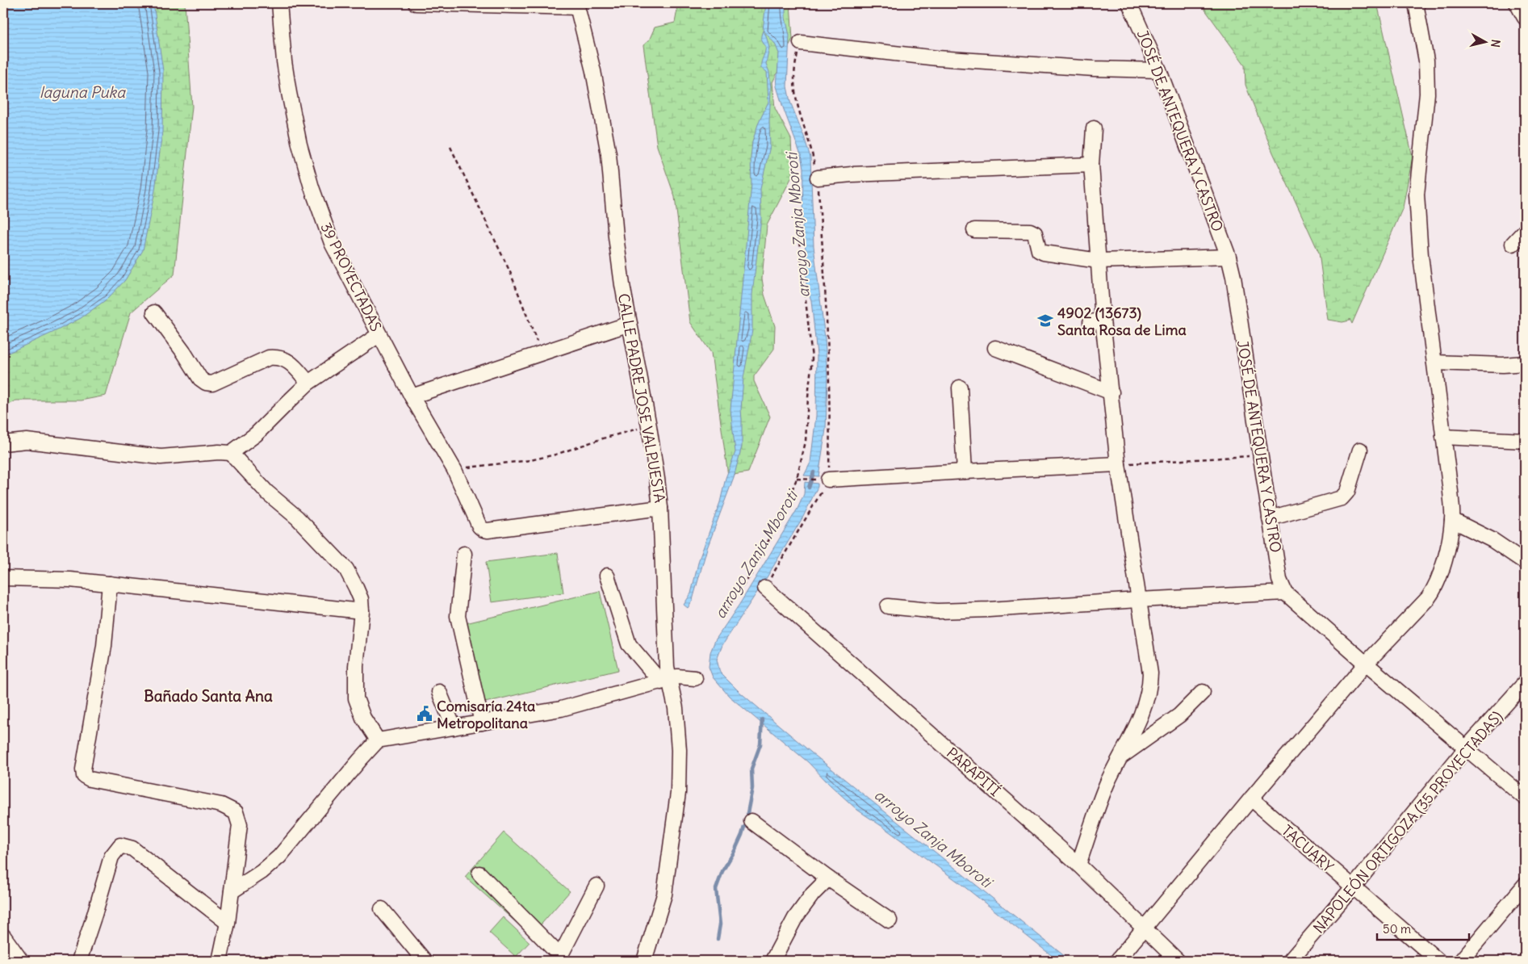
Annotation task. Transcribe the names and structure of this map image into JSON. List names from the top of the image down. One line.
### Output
{"streets":{"street":["JOSÉ DE ANTEQUERA Y CASTRO","39 PROYECTADAS","CALLE PADRE JOSE VALPUESTA","PARAPITÍ","NAPOLEÓN ORTIGOZA (35 PROYECTADAS)","TACUARY"]},"crossings":[["JOSÉ DE ANTEQUERA Y CASTRO","NAPOLEÓN ORTIGOZA (35 PROYECTADAS)"],["39 PROYECTADAS","CALLE PADRE JOSE VALPUESTA"],["NAPOLEÓN ORTIGOZA (35 PROYECTADAS)","TACUARY"]],"districts":["Bañado Santa Ana"],"water":["laguna Puka","arroyo Zanja Mboroti"],"places":{"school or university":["4902 (13673) Santa Rosa de Lima"],"public building":["Comisaría 24ta Metropolitana"]},"scale_bar":"50 m","north":"right"}
